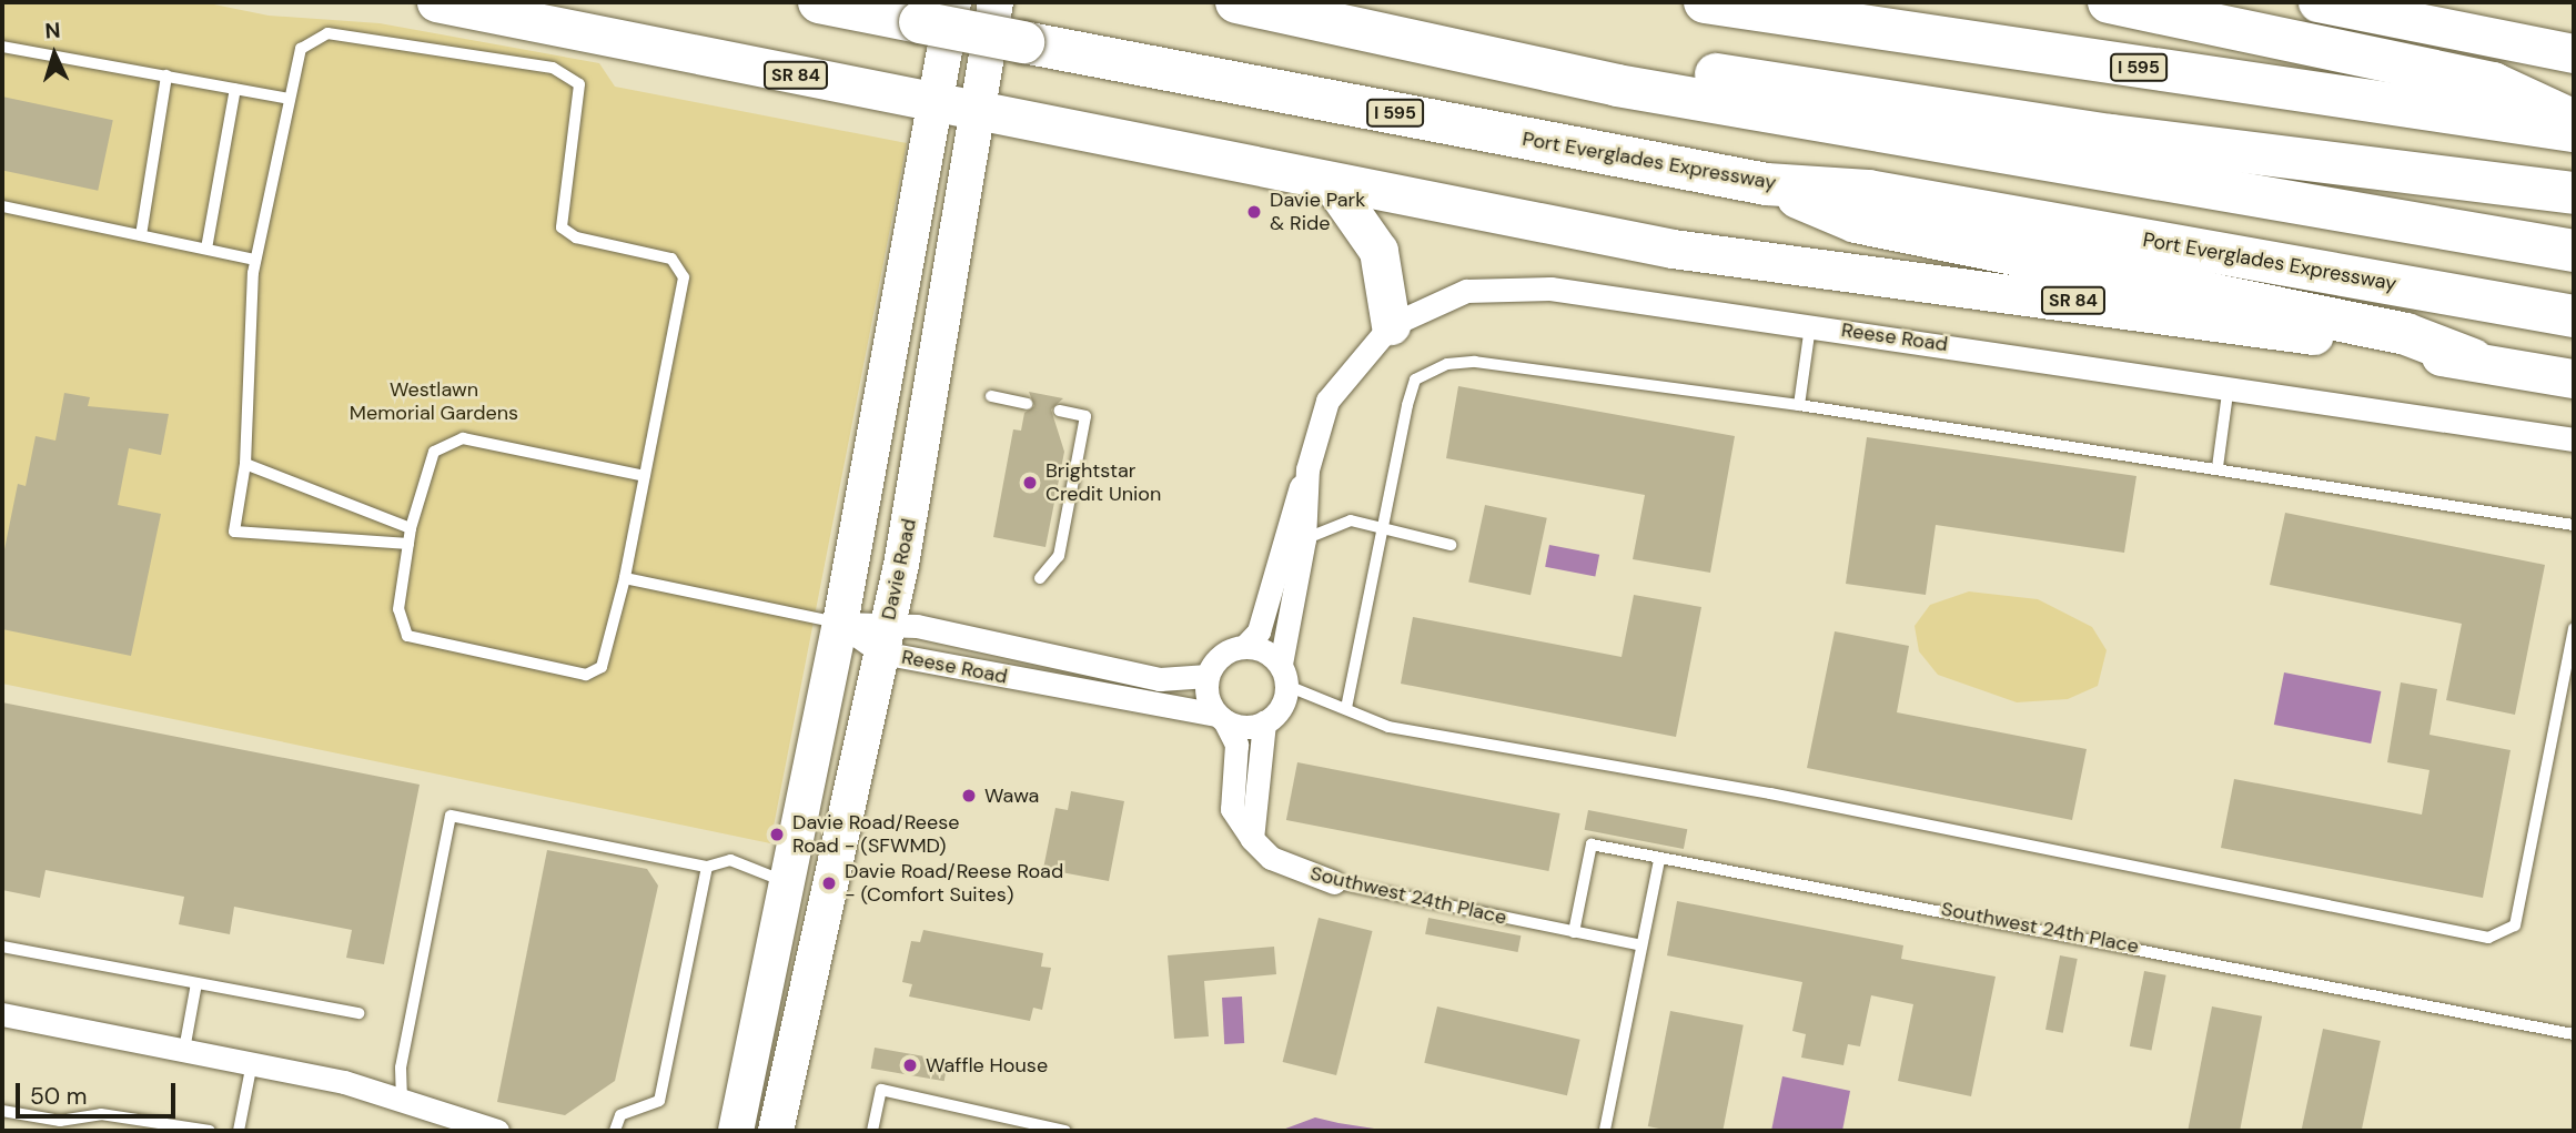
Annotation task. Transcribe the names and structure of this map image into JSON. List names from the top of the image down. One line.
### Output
{"streets":{"highway":["I 595","Port Everglades Expressway"],"main road":["SR 84","Davie Road"],"street":["Reese Road","Southwest 24th Place"]},"crossings":[["SR 84","Davie Road"],["Reese Road","Davie Road"],["Reese Road","Southwest 24th Place"]],"parks":["Westlawn Memorial Gardens"],"places":["Davie Park & Ride","Brightstar Credit Union","Wawa","Davie Road/Reese Road - (SFWMD)","Davie Road/Reese Road - (Comfort Suites)","Waffle House"],"scale_bar":"50 m","north":"top"}
